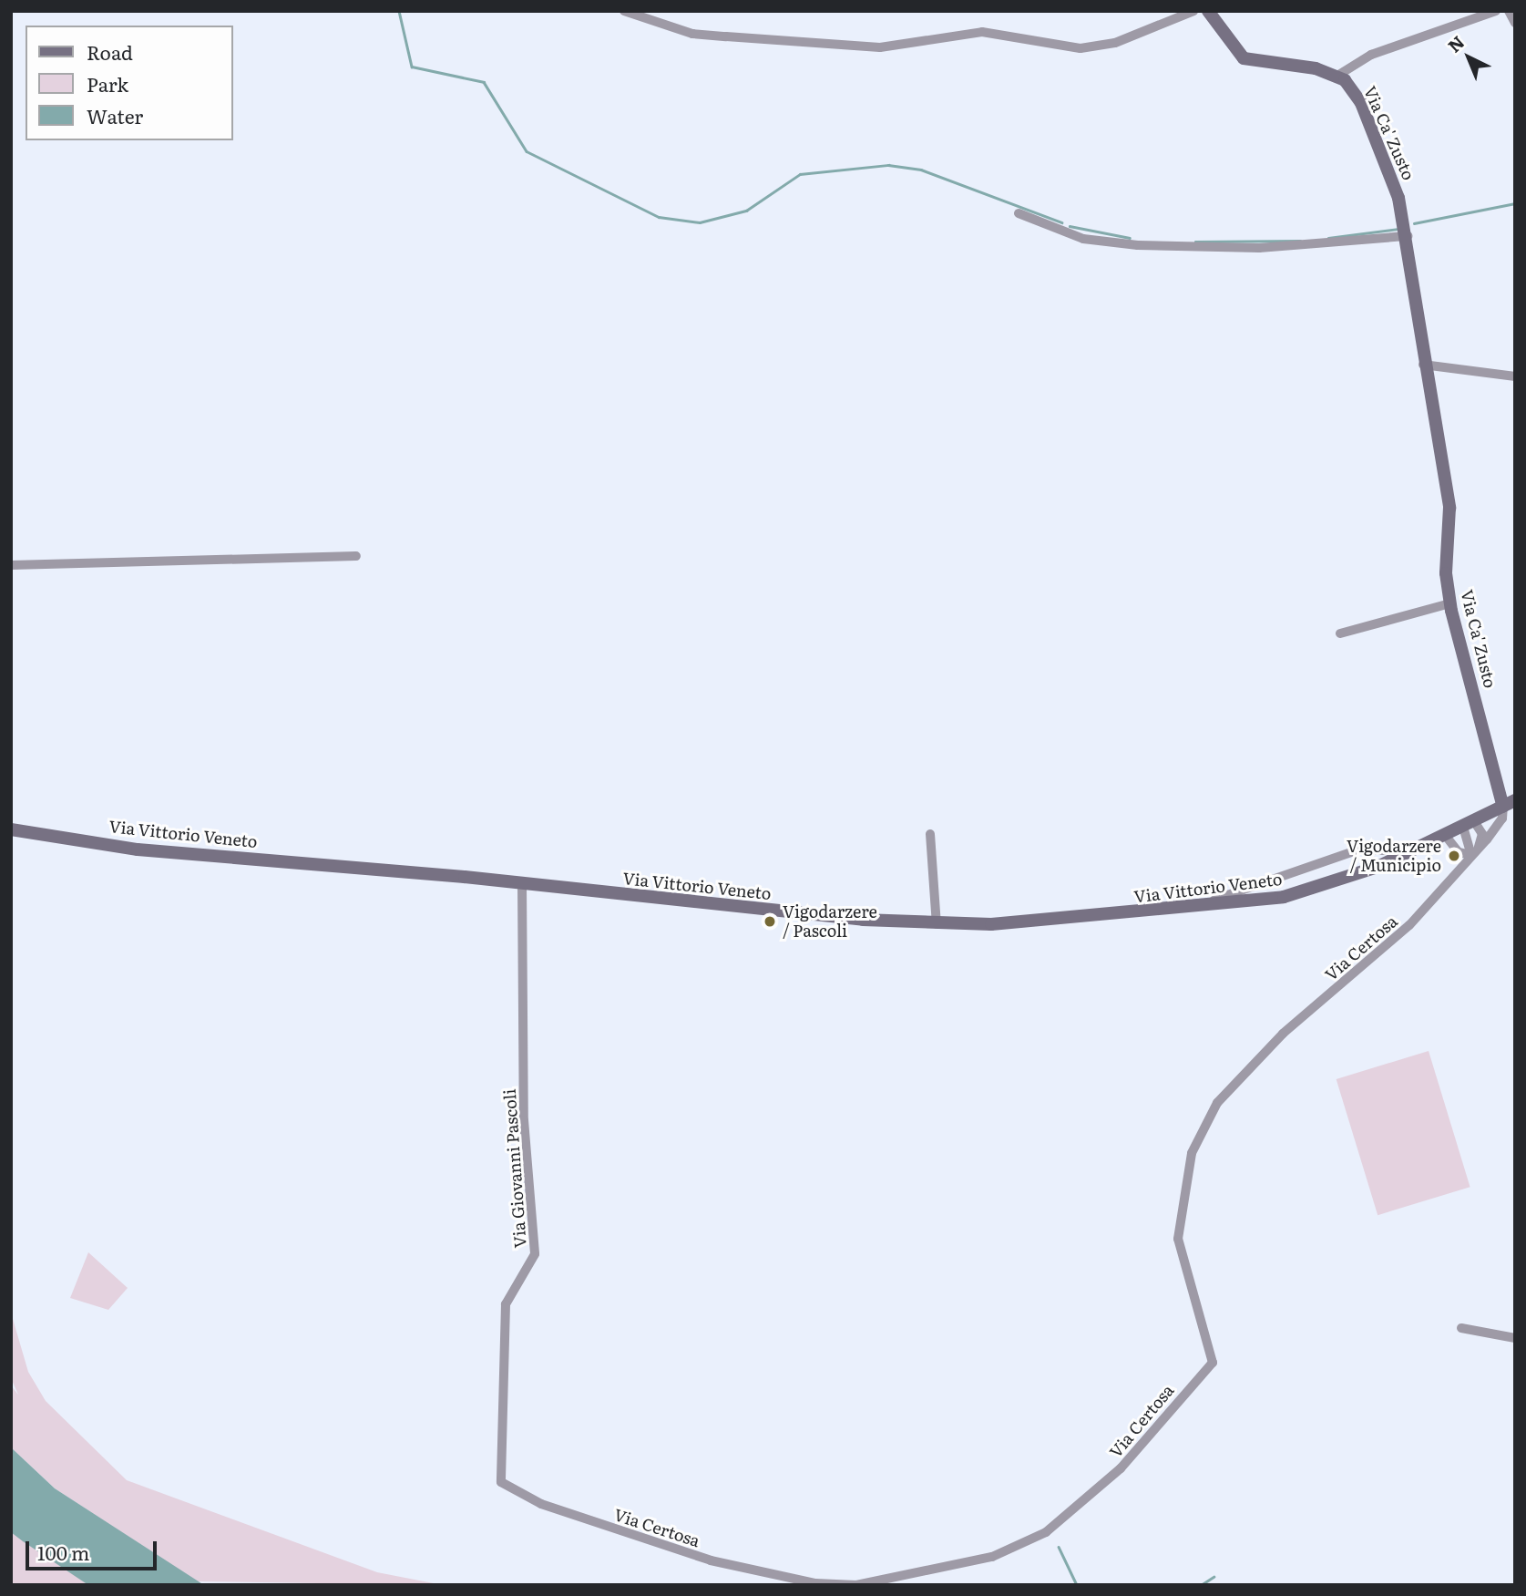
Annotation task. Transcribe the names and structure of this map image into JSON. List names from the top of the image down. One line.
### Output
{"streets":{"main road":["Via Ca' Zusto","Via Vittorio Veneto"],"street":["Via Certosa","Via Giovanni Pascoli"]},"crossings":[["Via Ca' Zusto","Via Vittorio Veneto"],["Via Ca' Zusto","Via Certosa"],["Via Vittorio Veneto","Via Certosa"],["Via Vittorio Veneto","Via Giovanni Pascoli"],["Via Certosa","Via Giovanni Pascoli"]],"places":["Vigodarzere / Municipio","Vigodarzere / Pascoli"],"legend":["Road","Park","Water"],"scale_bar":"100 m","north":"top left"}
